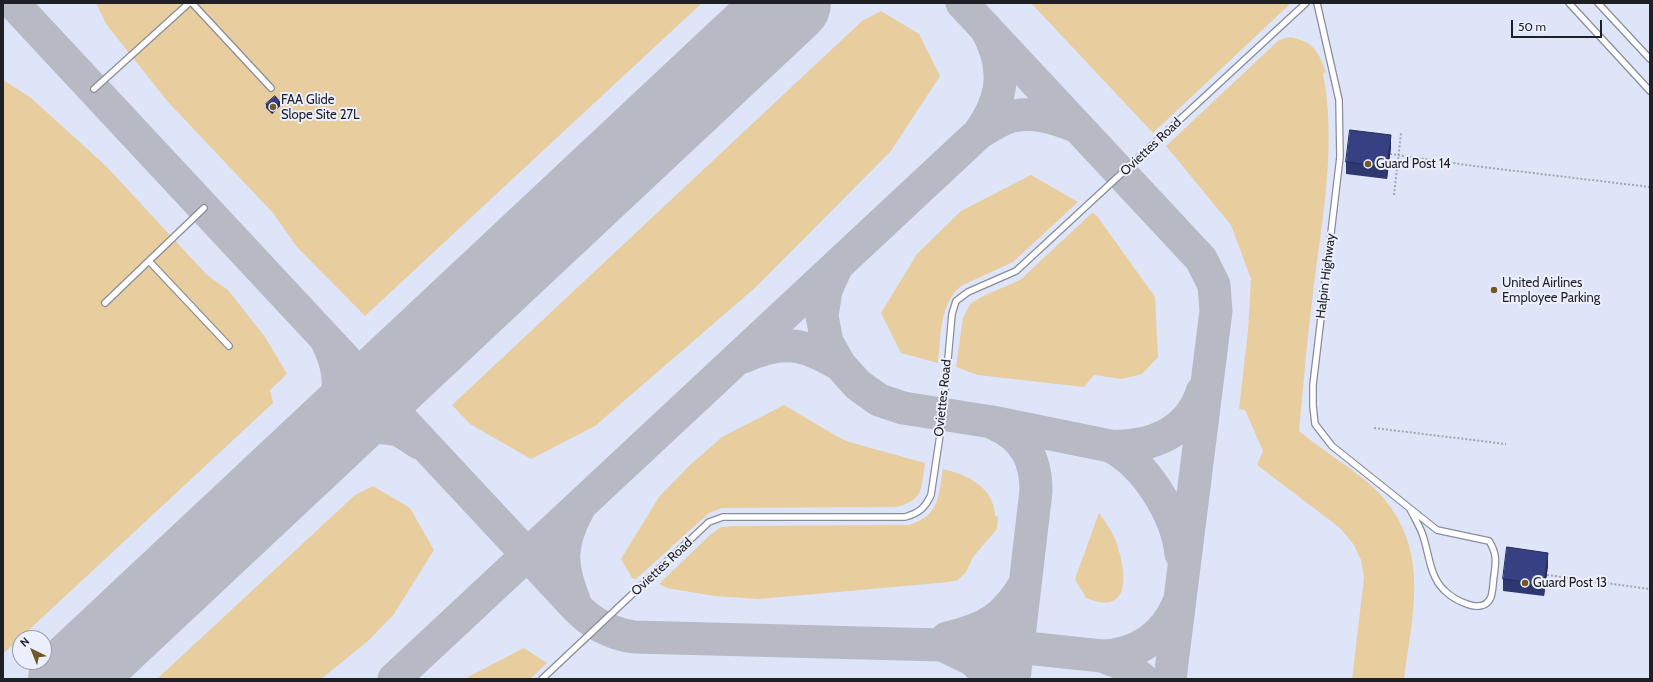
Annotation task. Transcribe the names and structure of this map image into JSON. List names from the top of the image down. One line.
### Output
{"streets":{"lane":["Oviettes Road","Halpin Highway"]},"places":["FAA Glide Slope Site 27L","Guard Post 14","United Airlines Employee Parking","Guard Post 13"],"scale_bar":"50 m","north":"top left"}
